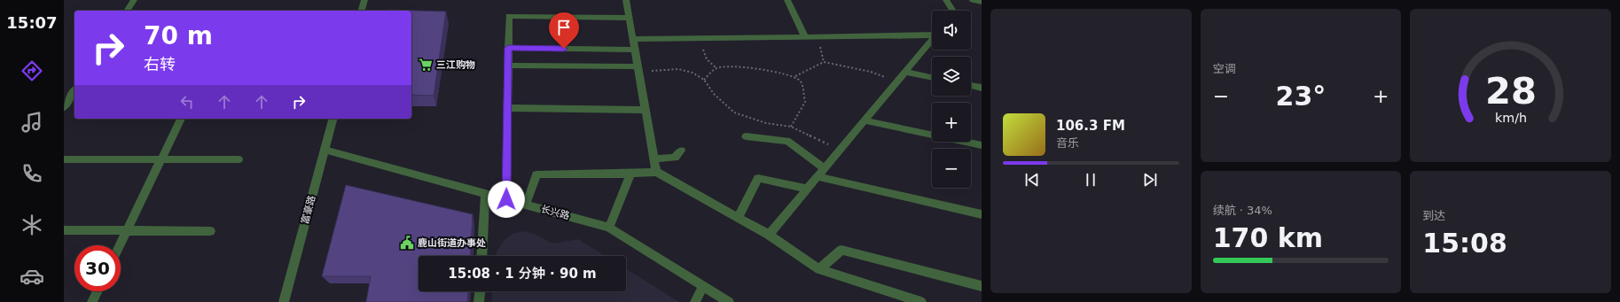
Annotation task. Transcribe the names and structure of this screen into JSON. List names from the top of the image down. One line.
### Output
{"streets":{"street":["富豪路","长兴路"]},"crossings":[["富豪路","长兴路"]],"places":{"supermarket":["三江购物"],"public building":["鹿山街道办事处"]},"page":{"tabs":"15:07","tile":["空调",["续航 · 34%","170 km"],["到达","15:08"]],"map_buttons":["+","−"],"turn":["70 m","右转"],"heat":["−","23°","+"],"song":["106.3 FM","音乐"],"limit":"30","trip":"15:08 · 1 分钟 · 90 m","gauge":["28","km/h"]}}
